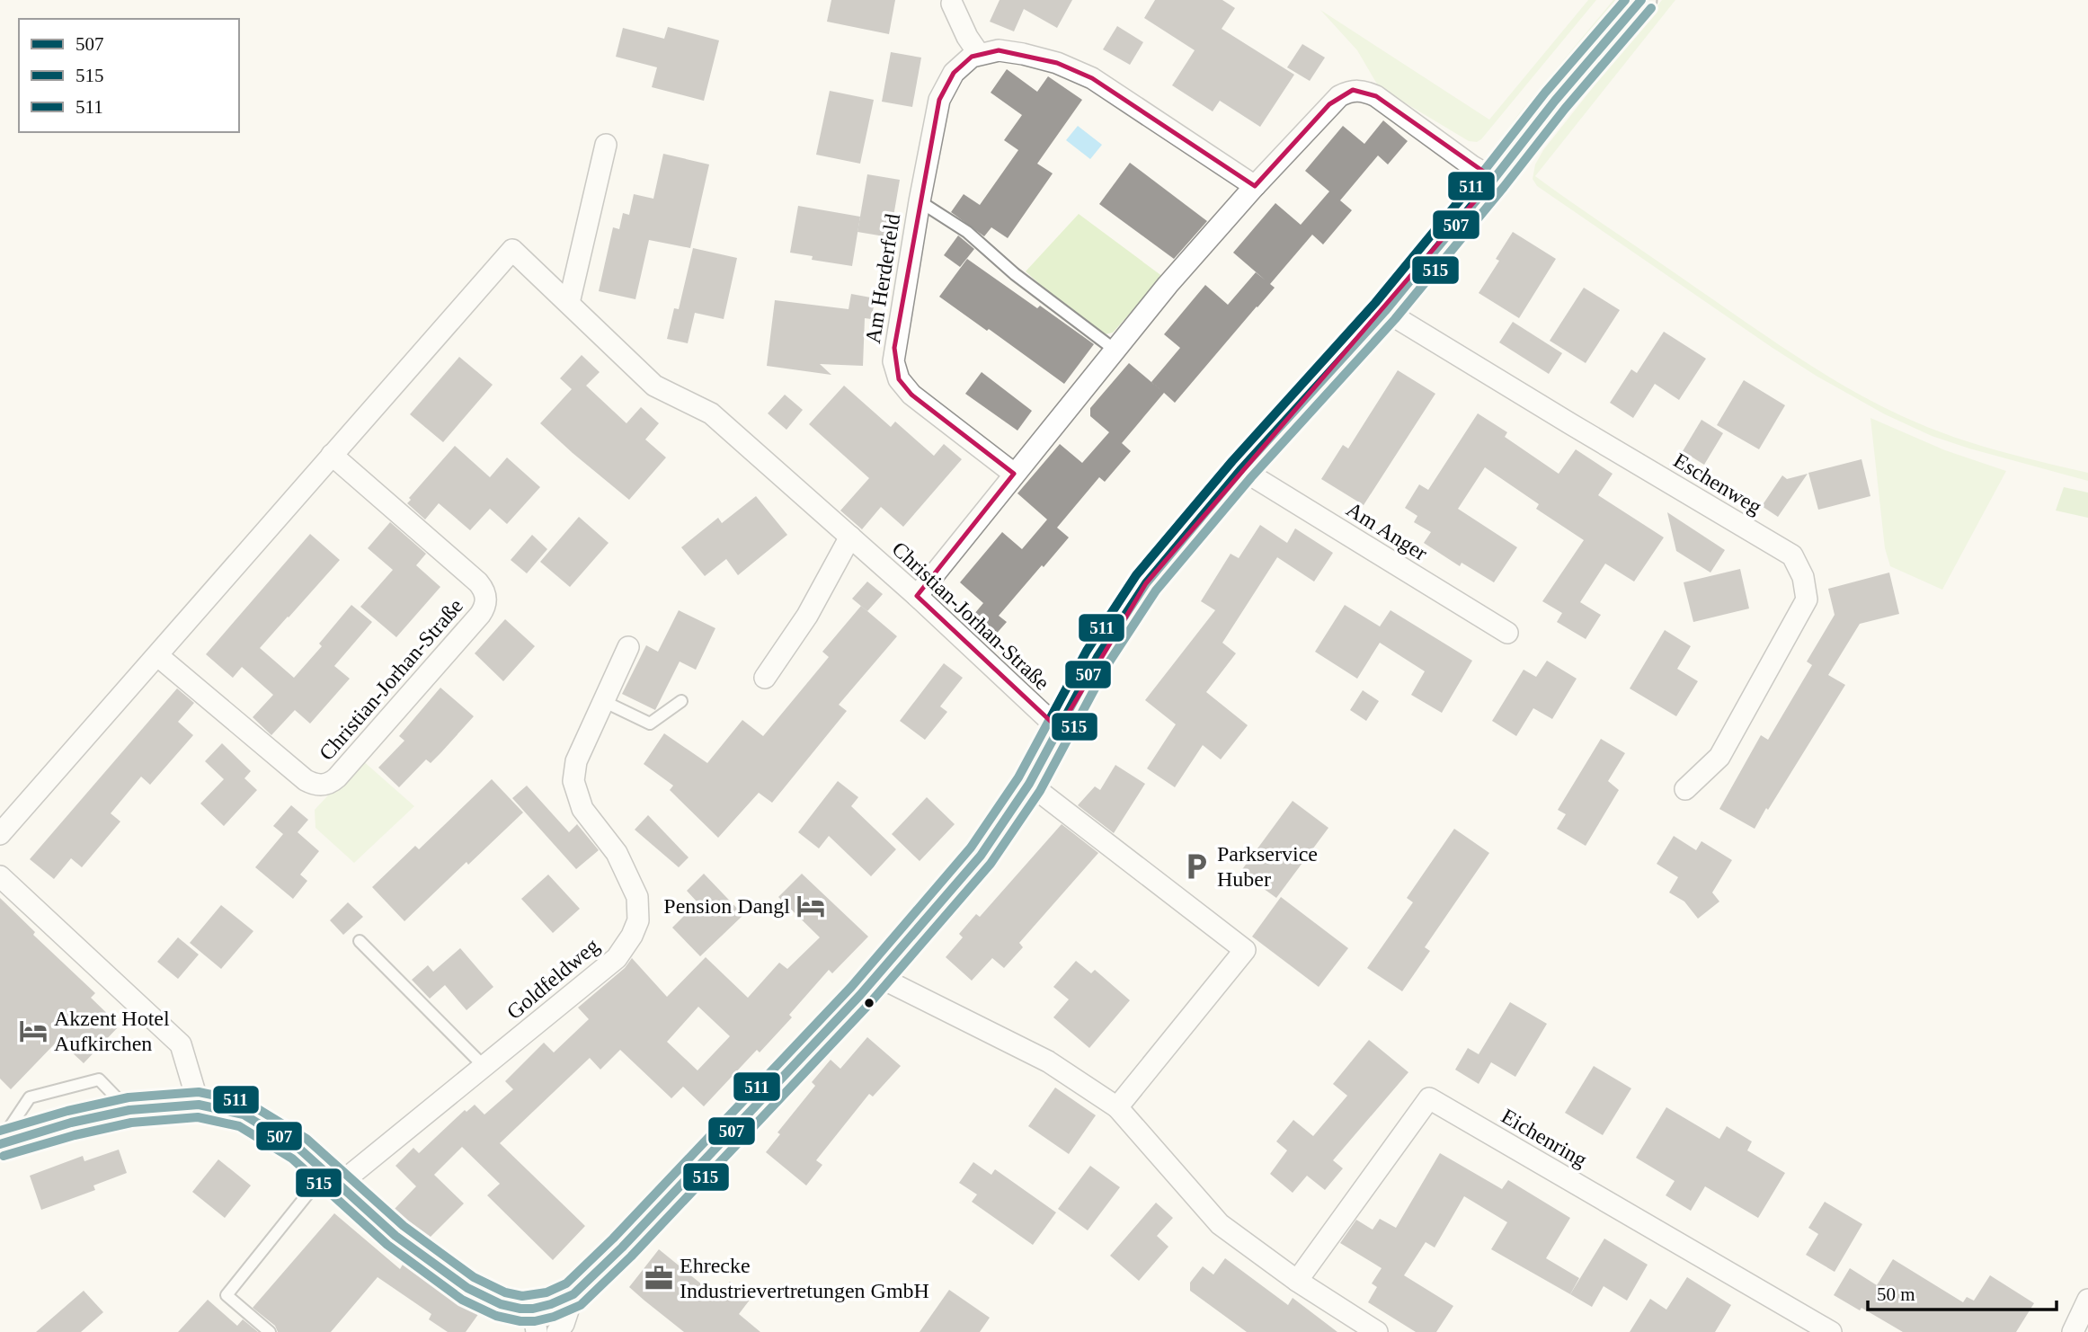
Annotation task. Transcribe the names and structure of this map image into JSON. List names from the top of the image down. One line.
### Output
{"streets":{"street":["Am Herderfeld","Eschenweg","Am Anger","Christian-Jorhan-Straße","Goldfeldweg","Eichenring"]},"places":{"parking":["Parkservice Huber"],"hotel":["Pension Dangl","Akzent Hotel Aufkirchen"],"office":["Ehrecke Industrievertretungen GmbH"]},"lines":["transit line 507","transit line 511","transit line 515"],"legend":["507","515","511"],"scale_bar":"50 m"}
